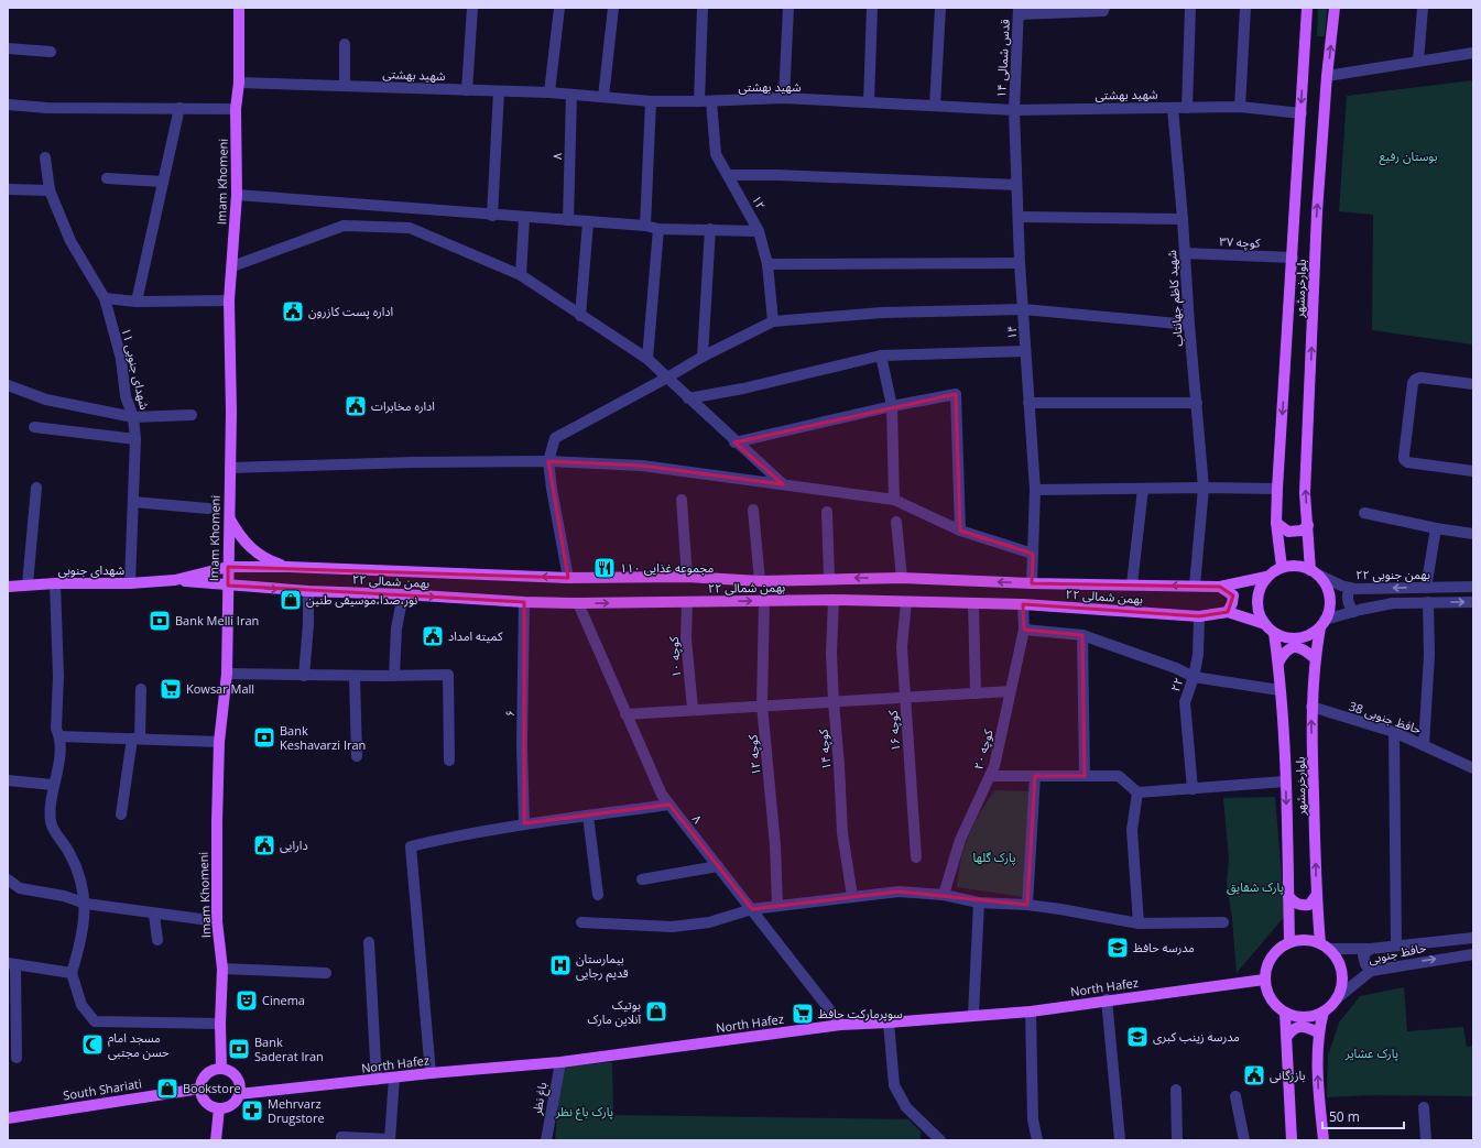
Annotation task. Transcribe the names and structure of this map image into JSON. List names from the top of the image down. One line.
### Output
{"streets":{"main road":["Imam Khomeni","بلوارخرمشهر","شهدای جنوبی","۲۲ بهمن شمالی","North Hafez","South Shariati"],"street":["قدس شمالی ۱۴","شهید بهشتی","۸","۱۲","کوچه ۳۷","شهید کاظم جهانتاب","۱۴","۱۱ شهدای جنوبی","۲۲ بهمن جنوبی","کوچه ۱۰","۲۲","۶","حافظ جنوبی 38","کوچه ۱۶","کوچه ۱۴","کوچه ۲۰","کوچه ۱۲","حافظ جنوبی","باغ نظر"]},"crossings":[["قدس شمالی ۱۴","شهید بهشتی"],["قدس شمالی ۱۴","۱۴"],["شهید بهشتی","۸"],["شهید بهشتی","Imam Khomeni"],["شهید بهشتی","۱۲"],["شهید بهشتی","بلوارخرمشهر"],["شهید بهشتی","شهید کاظم جهانتاب"],["شهید بهشتی","۱۴"],["۸","۲۲ بهمن شمالی"],["۸","North Hafez"],["Imam Khomeni","شهدای جنوبی"],["Imam Khomeni","۲۲ بهمن شمالی"],["Imam Khomeni","North Hafez"],["Imam Khomeni","South Shariati"],["کوچه ۳۷","بلوارخرمشهر"],["کوچه ۳۷","شهید کاظم جهانتاب"],["بلوارخرمشهر","۲۲ بهمن جنوبی"],["بلوارخرمشهر","۲۲ بهمن شمالی"],["بلوارخرمشهر","حافظ جنوبی 38"],["بلوارخرمشهر","حافظ جنوبی"],["بلوارخرمشهر","North Hafez"],["شهید کاظم جهانتاب","۲۲ بهمن شمالی"],["۱۴","۲۲ بهمن شمالی"],["۱۱ شهدای جنوبی","شهدای جنوبی"],["شهدای جنوبی","۲۲ بهمن شمالی"],["۲۲ بهمن جنوبی","۲۲ بهمن شمالی"],["۲۲ بهمن شمالی","کوچه ۱۰"],["۲۲ بهمن شمالی","۲۲"],["۲۲ بهمن شمالی","۶"],["۲۲ بهمن شمالی","کوچه ۱۶"],["۲۲ بهمن شمالی","کوچه ۱۴"],["۲۲ بهمن شمالی","کوچه ۲۰"],["۲۲ بهمن شمالی","کوچه ۱۲"],["حافظ جنوبی","North Hafez"],["North Hafez","South Shariati"],["North Hafez","باغ نظر"]],"parks":["بوستان رفیع","پارک گلها","پارک شقایق","پارک عشایر","پارک باغ نظر"],"places":{"public building":["اداره پست کازرون","اداره مخابرات","کمیته امداد","دارایی","بازرگانی"],"restaurant":["مجموعه غذایی ۱۱۰"],"shop":["نور،صدا،موسیقی طنین","بوتیک آنلاین مارک","Bookstore"],"bank":["Bank Melli Iran","Bank Keshavarzi Iran","Bank Saderat Iran"],"supermarket":["Kowsar Mall","سوپرمارکت حافظ"],"school or university":["مدرسه حافظ","مدرسه زینب کبری"],"hospital":["بیمارستان قدیم رجایی"],"theatre":["Cinema"],"mosque":["مسجد امام حسن مجتبی"],"pharmacy":["Mehrvarz Drugstore"]},"scale_bar":"50 m"}
